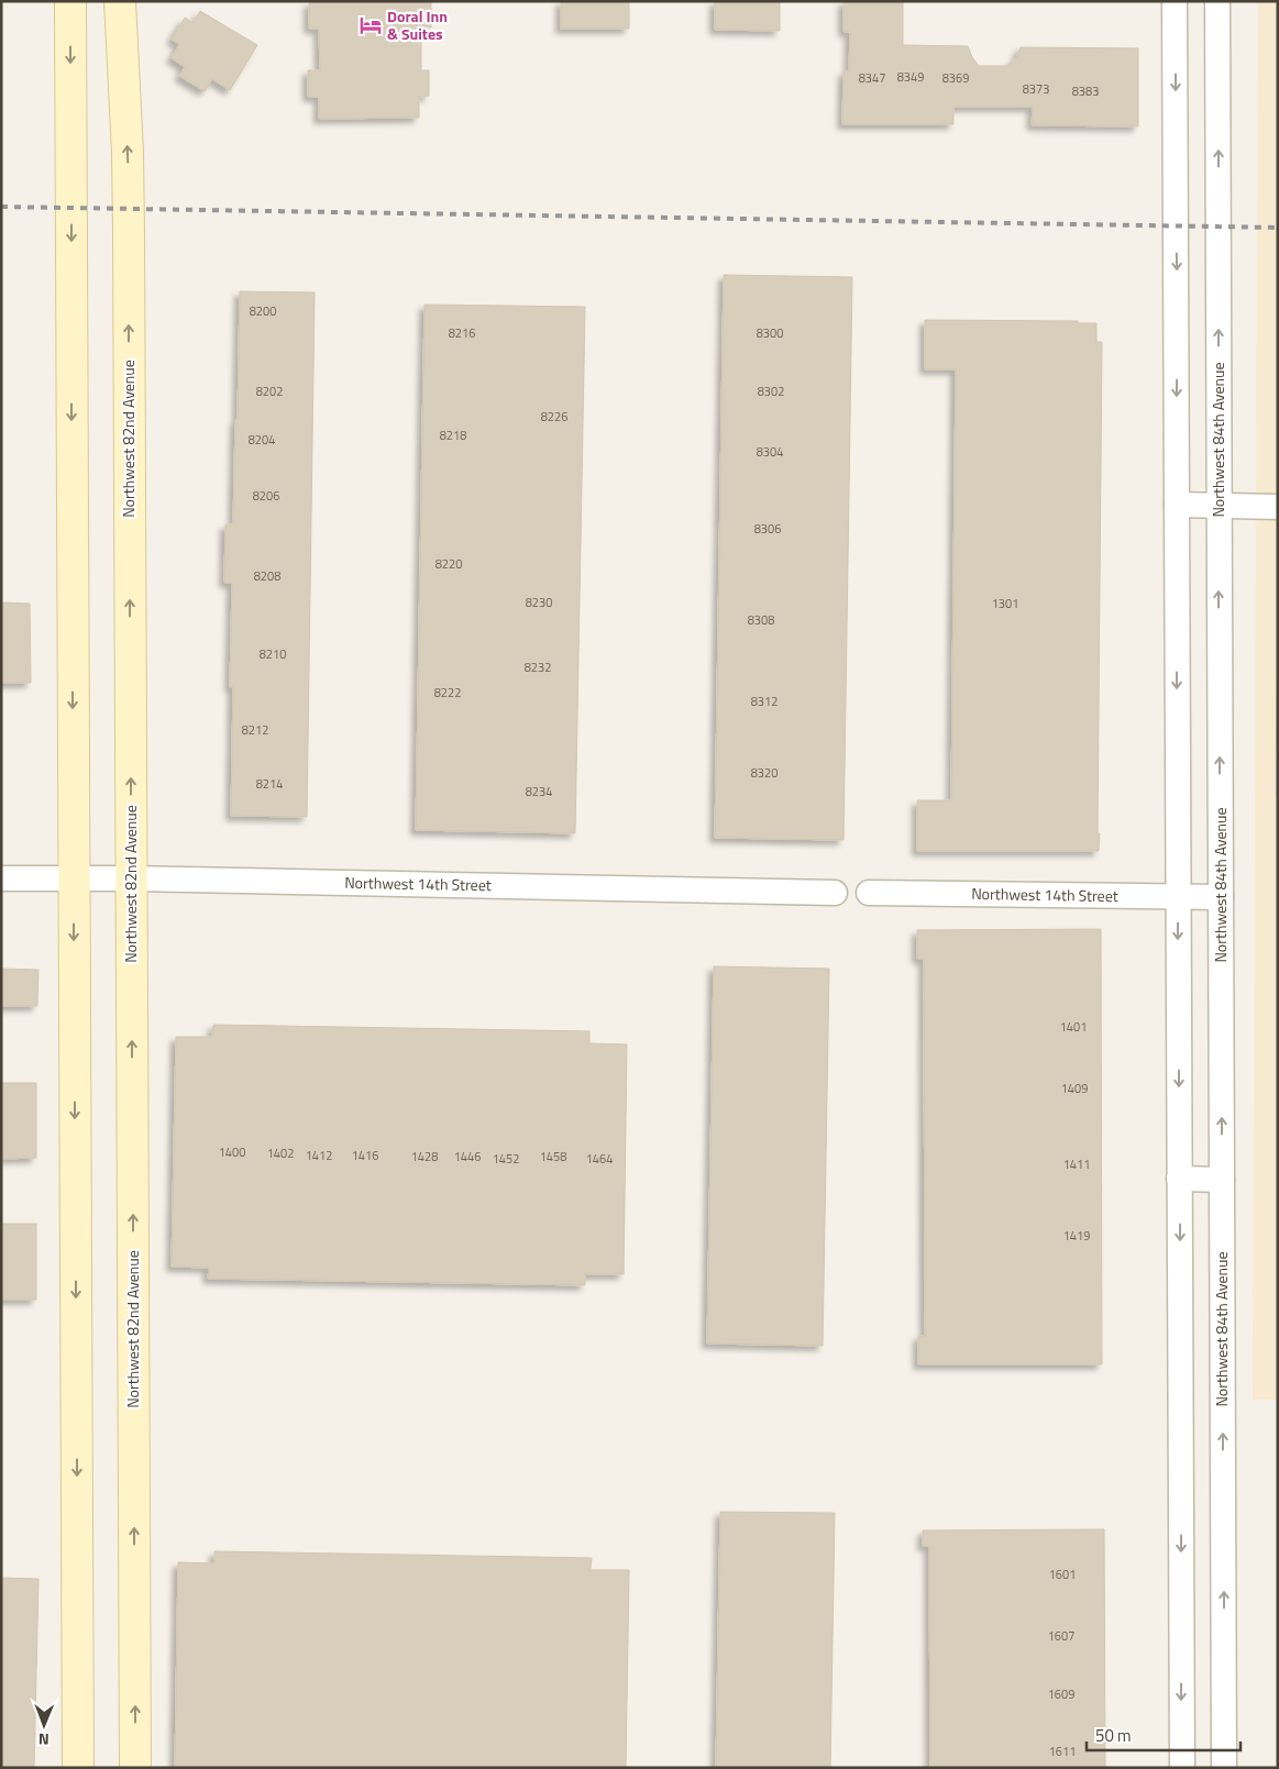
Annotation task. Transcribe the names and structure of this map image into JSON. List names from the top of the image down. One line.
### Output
{"streets":{"street":["Northwest 82nd Avenue","Northwest 84th Avenue","Northwest 14th Street"]},"crossings":[["Northwest 82nd Avenue","Northwest 14th Street"],["Northwest 84th Avenue","Northwest 14th Street"]],"places":{"hotel":["Doral Inn & Suites"]},"house_numbers":["8349","8347","8369","8373","8383","8200","8216","8300","8202","8302","8226","8218","8204","8304","8206","8306","8220","8208","8230","1301","8308","8210","8232","8222","8312","8212","8320","8214","8234","1401","1409","1400","1402","1412","1416","1428","1446","1458","1452","1464","1411","1419","1601","1607","1609","1611"],"scale_bar":"50 m","north":"bottom"}
